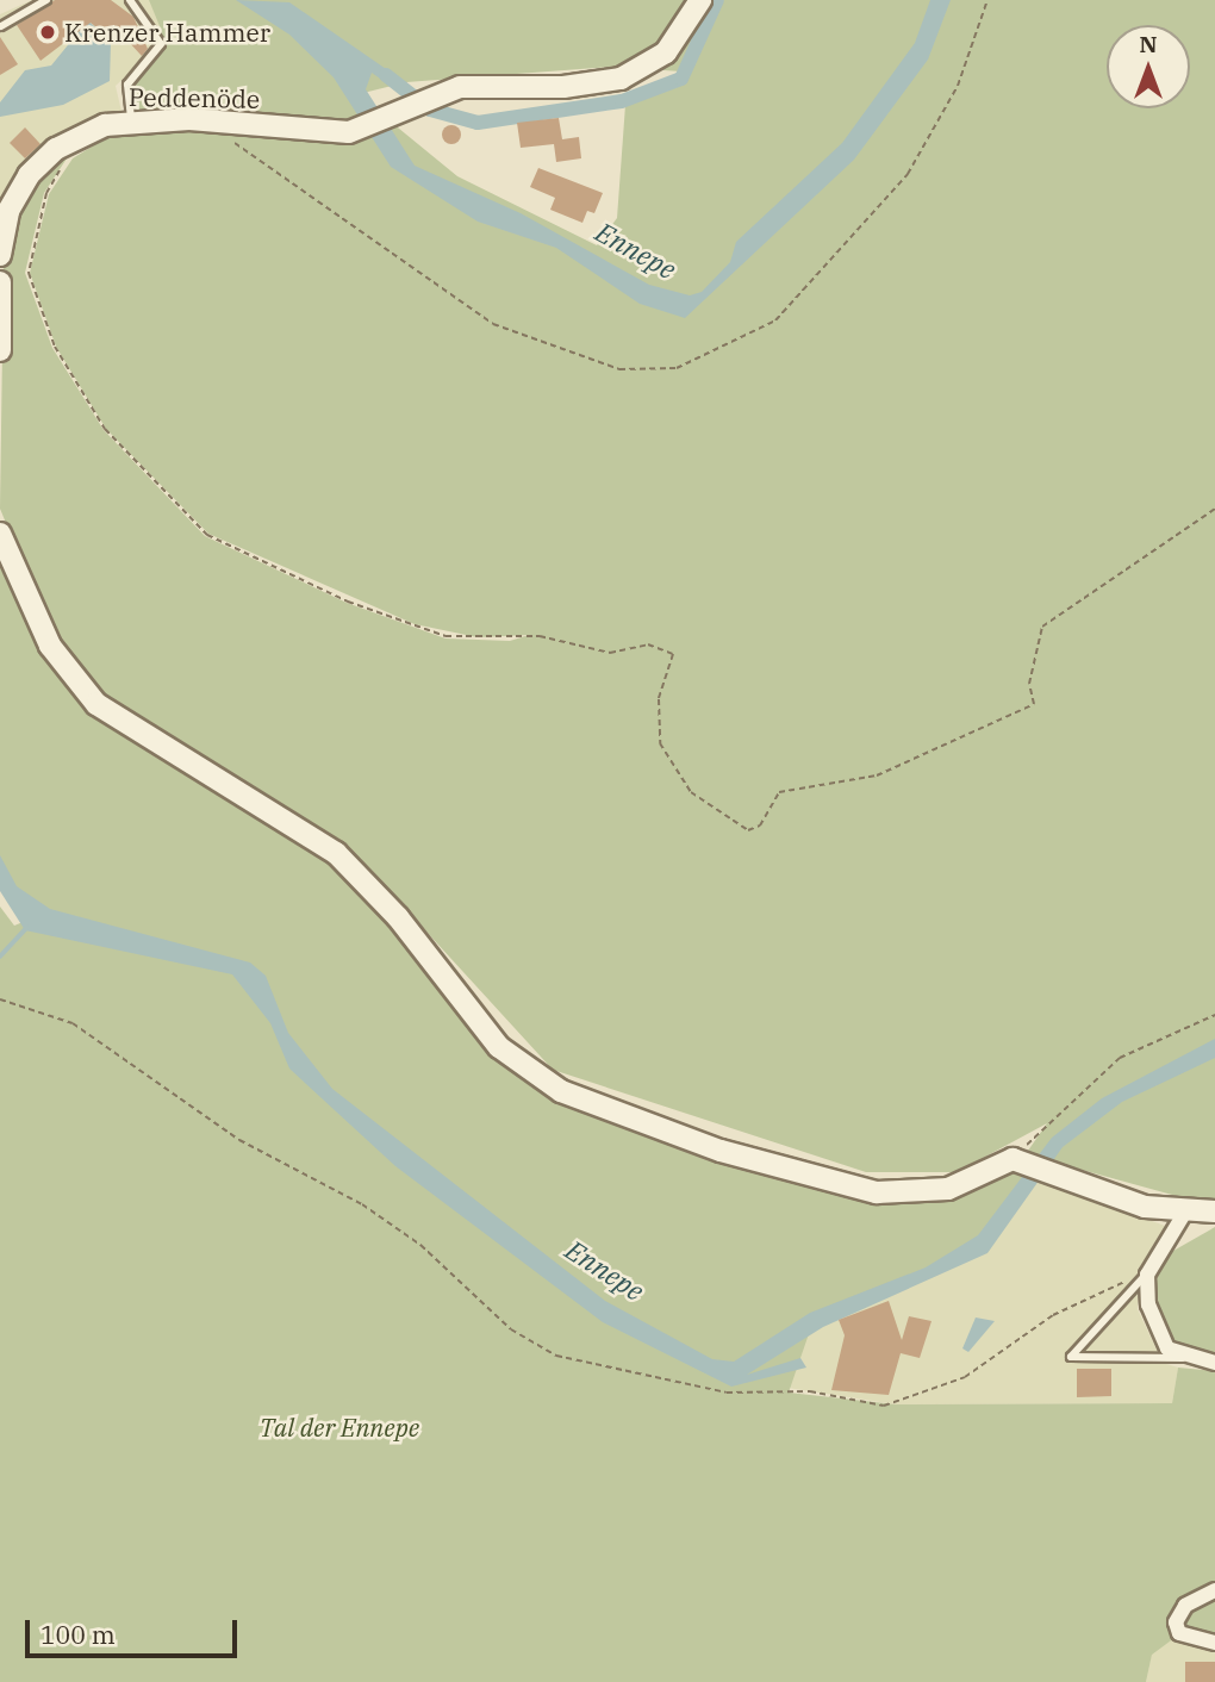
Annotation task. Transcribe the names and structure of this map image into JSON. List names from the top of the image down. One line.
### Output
{"streets":{"street":["Peddenöde"]},"water":["Ennepe"],"parks":["Tal der Ennepe"],"places":["Krenzer Hammer"],"scale_bar":"100 m","north":"top"}
